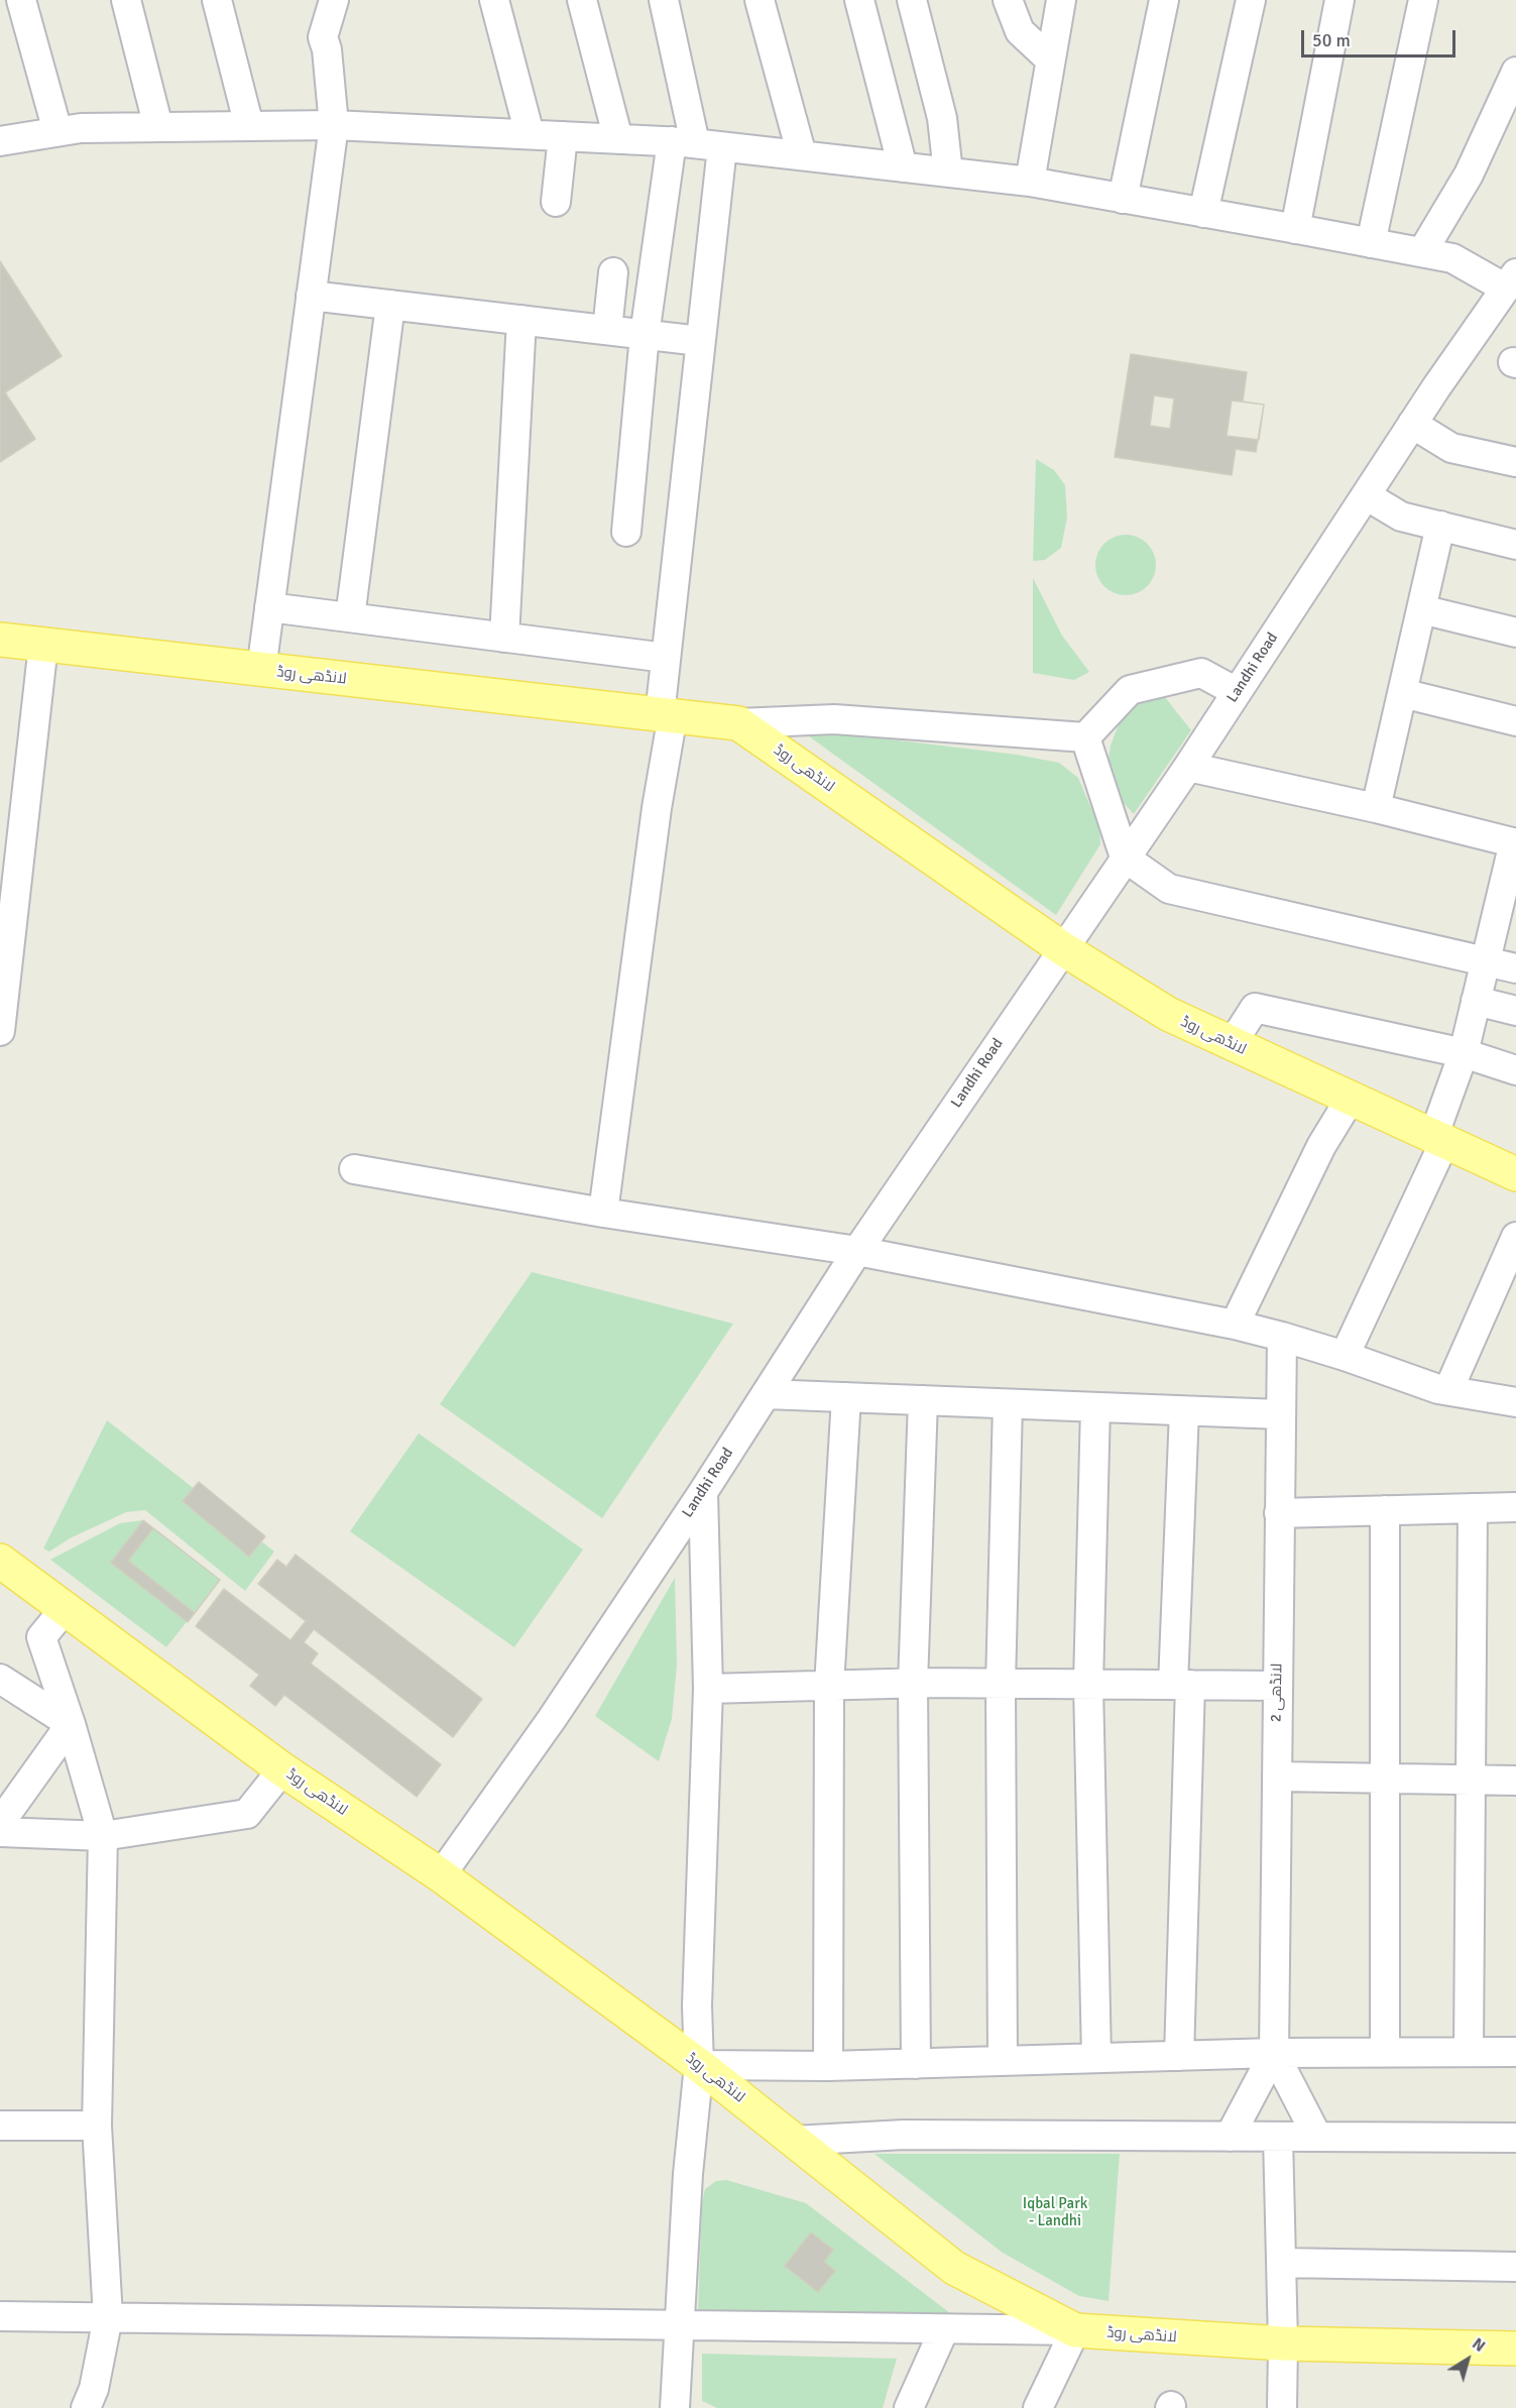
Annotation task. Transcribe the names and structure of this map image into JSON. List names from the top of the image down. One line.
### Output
{"streets":{"main road":["لانڈھی روڈ"],"street":["Landhi Road","لانڈھی 2"]},"crossings":[["Landhi Road","لانڈھی روڈ"]],"parks":["Iqbal Park - Landhi"],"scale_bar":"50 m","north":"top right"}
